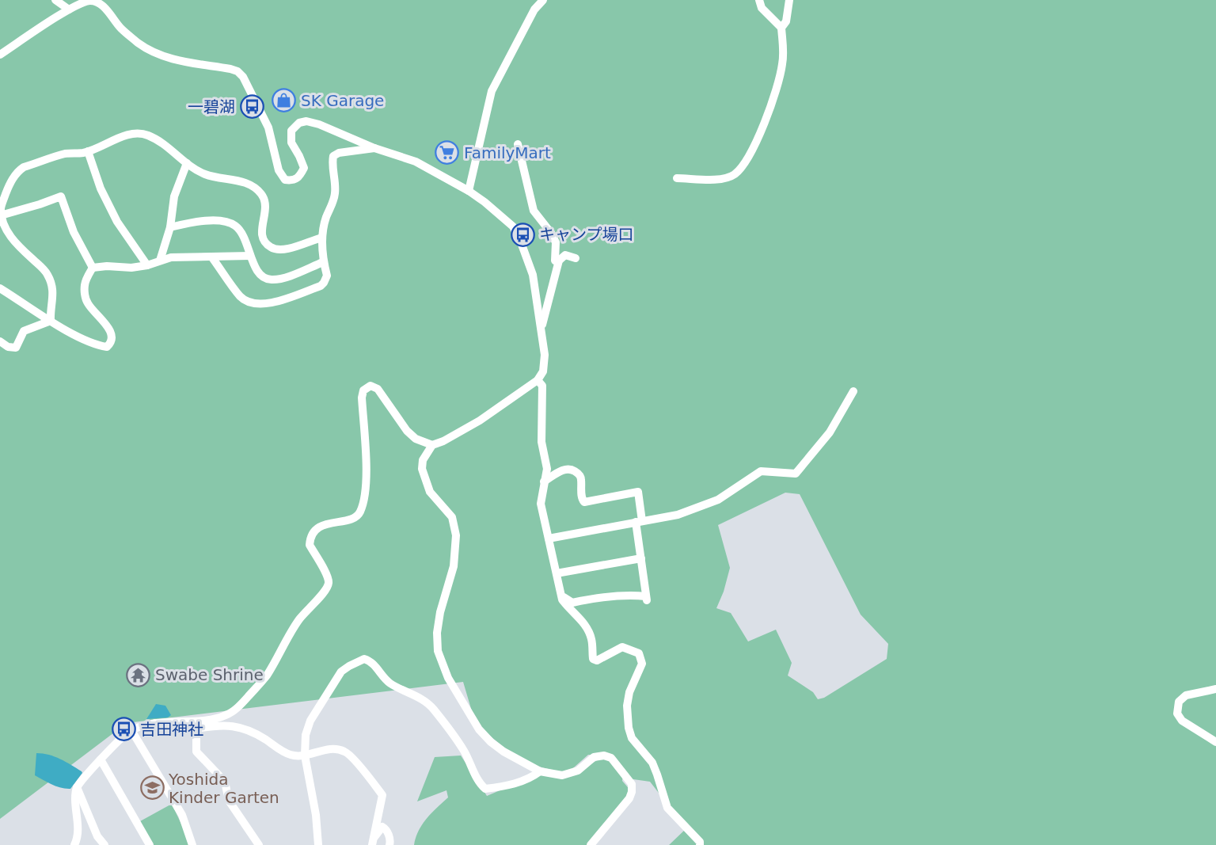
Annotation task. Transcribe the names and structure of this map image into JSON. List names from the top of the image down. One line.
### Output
{"places":{"shop":["SK Garage"],"bus stop":["一碧湖","キャンプ場口","吉田神社"],"supermarket":["FamilyMart"],"temple":["Swabe Shrine"],"school or university":["Yoshida Kinder Garten"]}}
